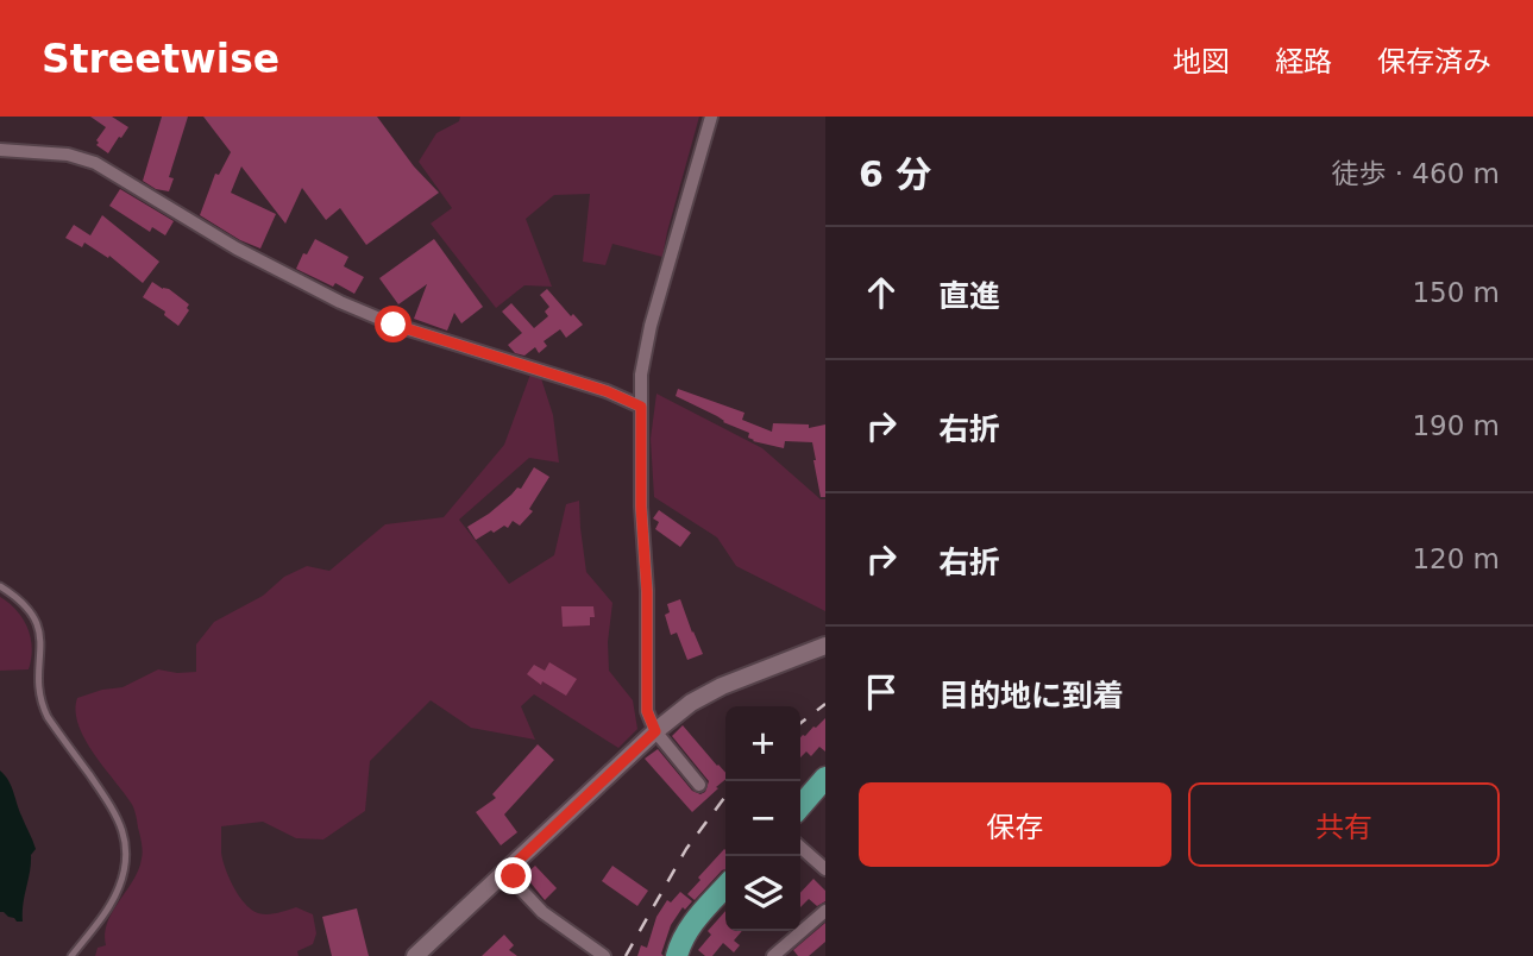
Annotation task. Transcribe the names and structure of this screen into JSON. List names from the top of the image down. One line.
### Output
{"page":{"header":"Streetwise","nav":["地図","経路","保存済み"],"heading":["6 分","徒歩 · 460 m"],"list":[["直進","150 m"],["右折","190 m"],["右折","120 m"],"目的地に到着"],"map_buttons":["+","−"],"buttons":["保存","共有"]}}
